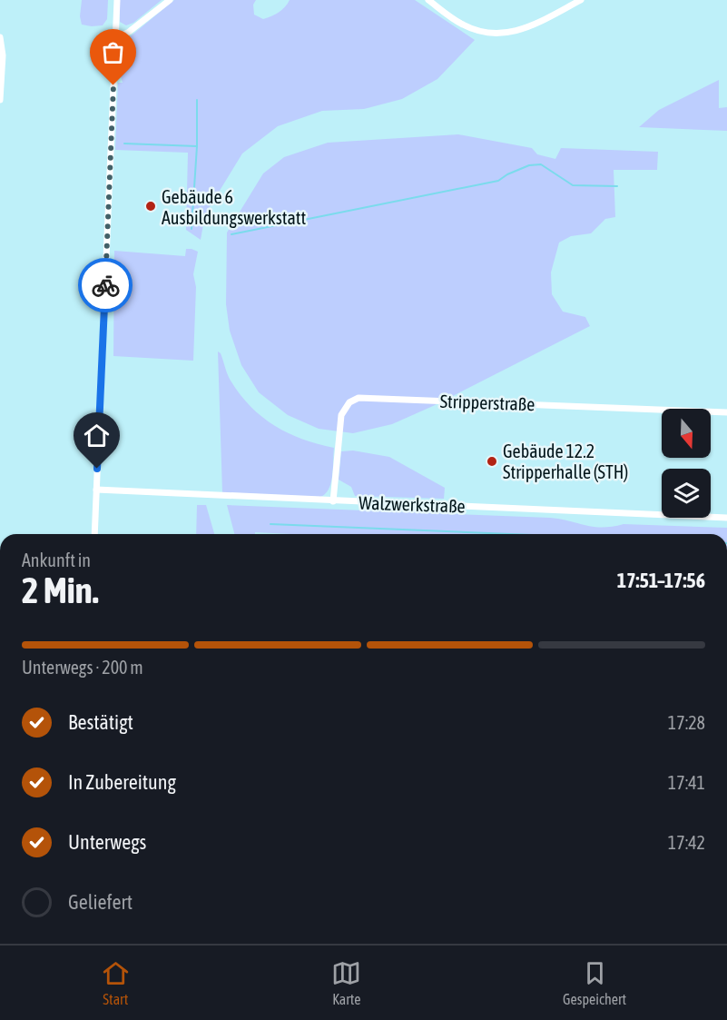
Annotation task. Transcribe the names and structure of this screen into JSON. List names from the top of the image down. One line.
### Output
{"streets":{"street":["Stripperstraße","Walzwerkstraße"]},"crossings":[["Stripperstraße","Walzwerkstraße"]],"places":["Gebäude 6 Ausbildungswerkstatt","Gebäude 12.2 Stripperhalle (STH)"],"north":"bottom","page":{"heading":["2 Min.","Ankunft in","17:51–17:56"],"bar":"Unterwegs · 200 m","list":[["Bestätigt","17:28"],["In Zubereitung","17:41"],["Unterwegs","17:42"],"Geliefert"],"tabs":["Start","Karte","Gespeichert"]}}
